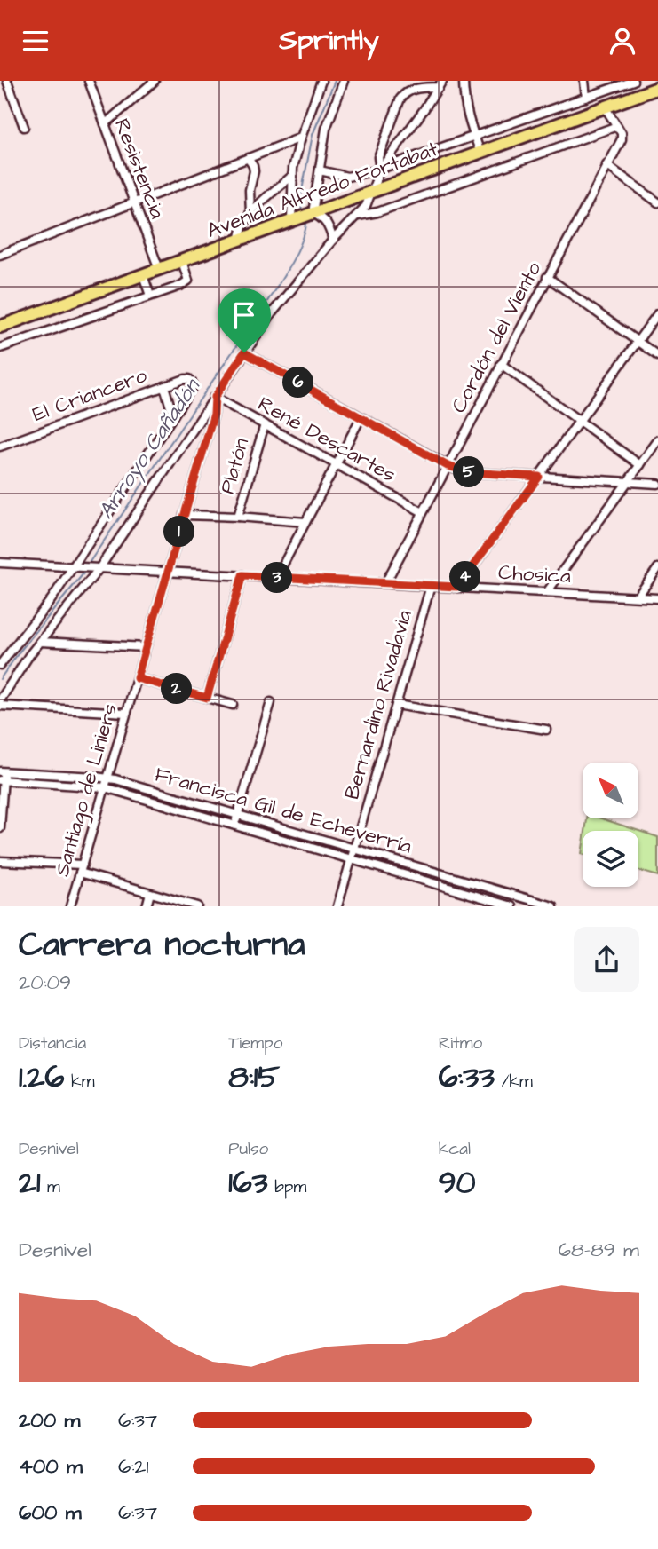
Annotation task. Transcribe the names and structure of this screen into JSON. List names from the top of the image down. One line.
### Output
{"streets":{"highway":["Avenida Alfredo Fortabat"],"street":["Resistencia","Cordón del Viento","El Criancero","René Descartes","Platón","Chosica","Bernardino Rivadavia","Santiago de Liniers","Francisca Gil de Echeverría"]},"crossings":[["Resistencia","Avenida Alfredo Fortabat"],["Cordón del Viento","René Descartes"],["Cordón del Viento","Chosica"],["René Descartes","Platón"],["René Descartes","Santiago de Liniers"],["Chosica","Bernardino Rivadavia"],["Chosica","Santiago de Liniers"],["Bernardino Rivadavia","Francisca Gil de Echeverría"],["Santiago de Liniers","Francisca Gil de Echeverría"]],"water":["Arroyo Cañadón"],"north":"top left","page":{"header":"Sprintly","pins":["6","5","1","4","3","2"],"heading":["Carrera nocturna","20:09"],"stats":[["Distancia","1.26 km"],["Tiempo","8:15"],["Ritmo","6:33 /km"],["Desnivel","21 m"],["Pulso","163 bpm"],["kcal","90"]],"chart":["Desnivel","68–89 m"],"list":[{"name":"200 m","note":"6:37"},{"name":"400 m","note":"6:21"},{"name":"600 m","note":"6:37"}]}}
